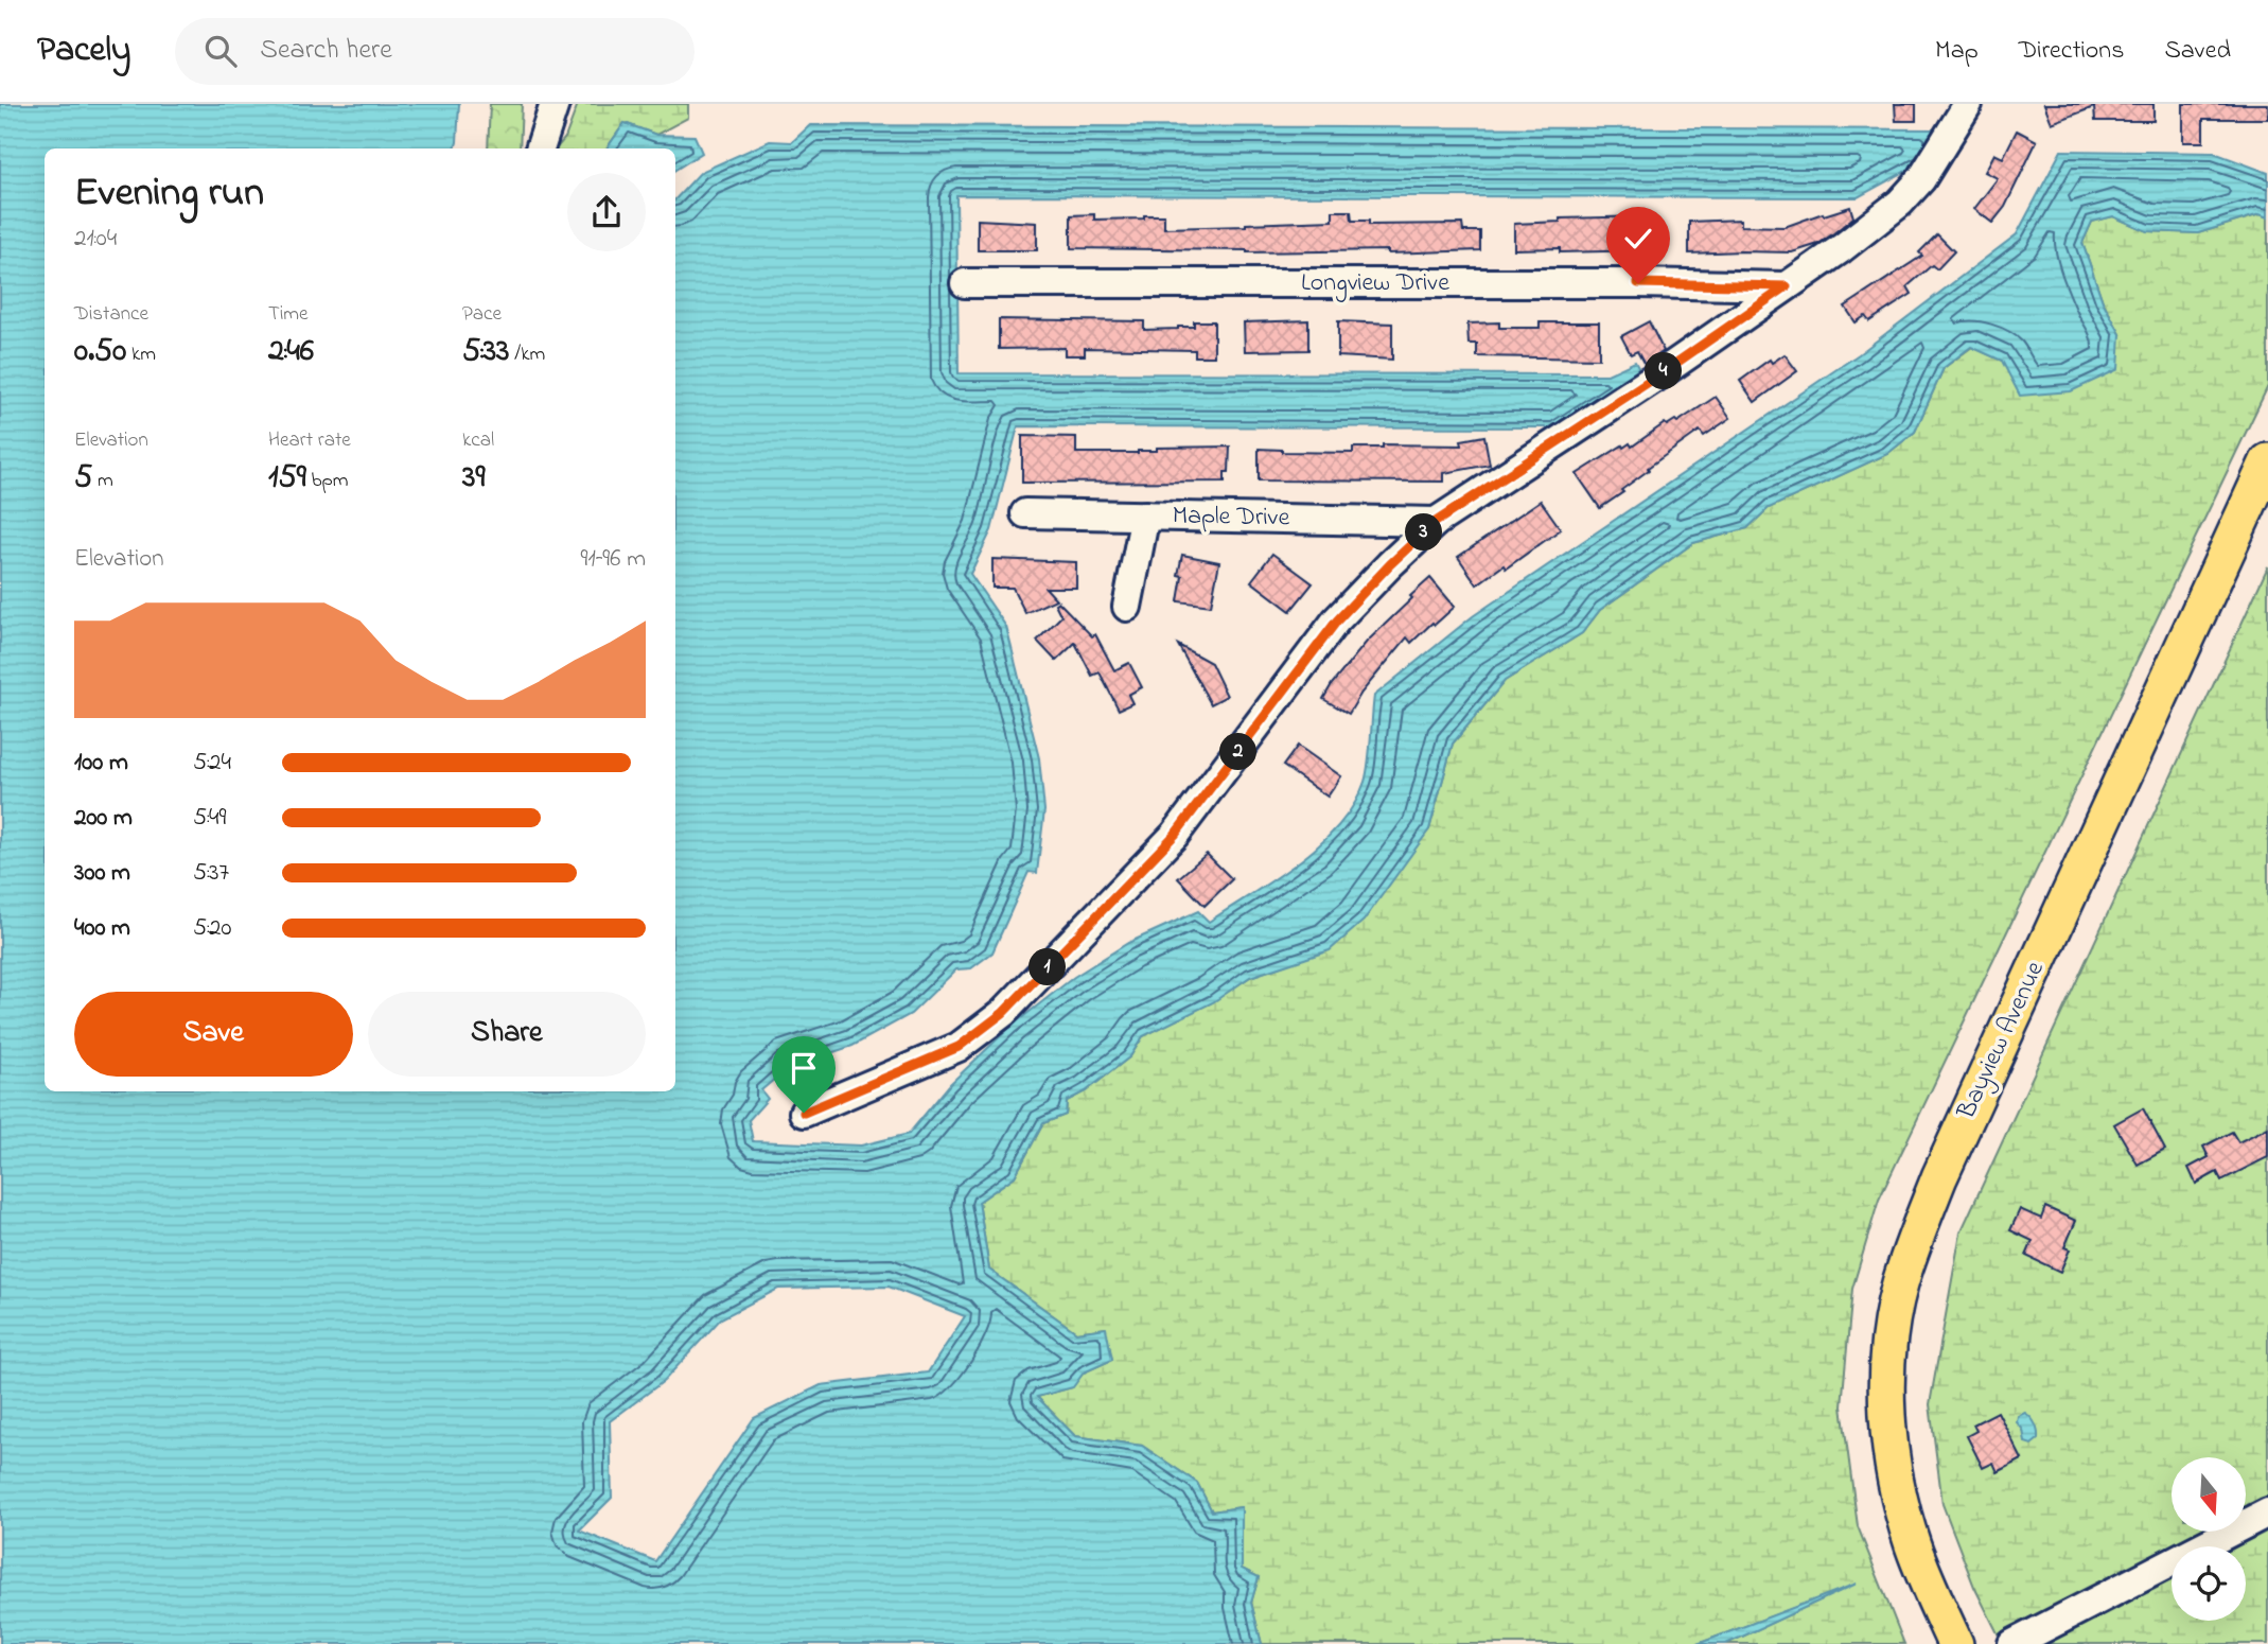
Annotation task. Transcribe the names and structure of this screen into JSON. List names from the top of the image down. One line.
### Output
{"streets":{"main road":["Bayview Avenue"],"street":["Longview Drive","Maple Drive"]},"north":"bottom","page":{"header":"Pacely","search":"Search here","nav":["Map","Directions","Saved"],"heading":["Evening run","21:04"],"stats":[["Distance","0.50 km"],["Time","2:46"],["Pace","5:33 /km"],["Elevation","5 m"],["Heart rate","159 bpm"],["kcal","39"]],"pins":["4","3","2","1"],"chart":["Elevation","91–96 m"],"list":[{"name":"100 m","note":"5:24"},{"name":"200 m","note":"5:49"},{"name":"300 m","note":"5:37"},{"name":"400 m","note":"5:20"}],"buttons":["Save","Share"]}}
